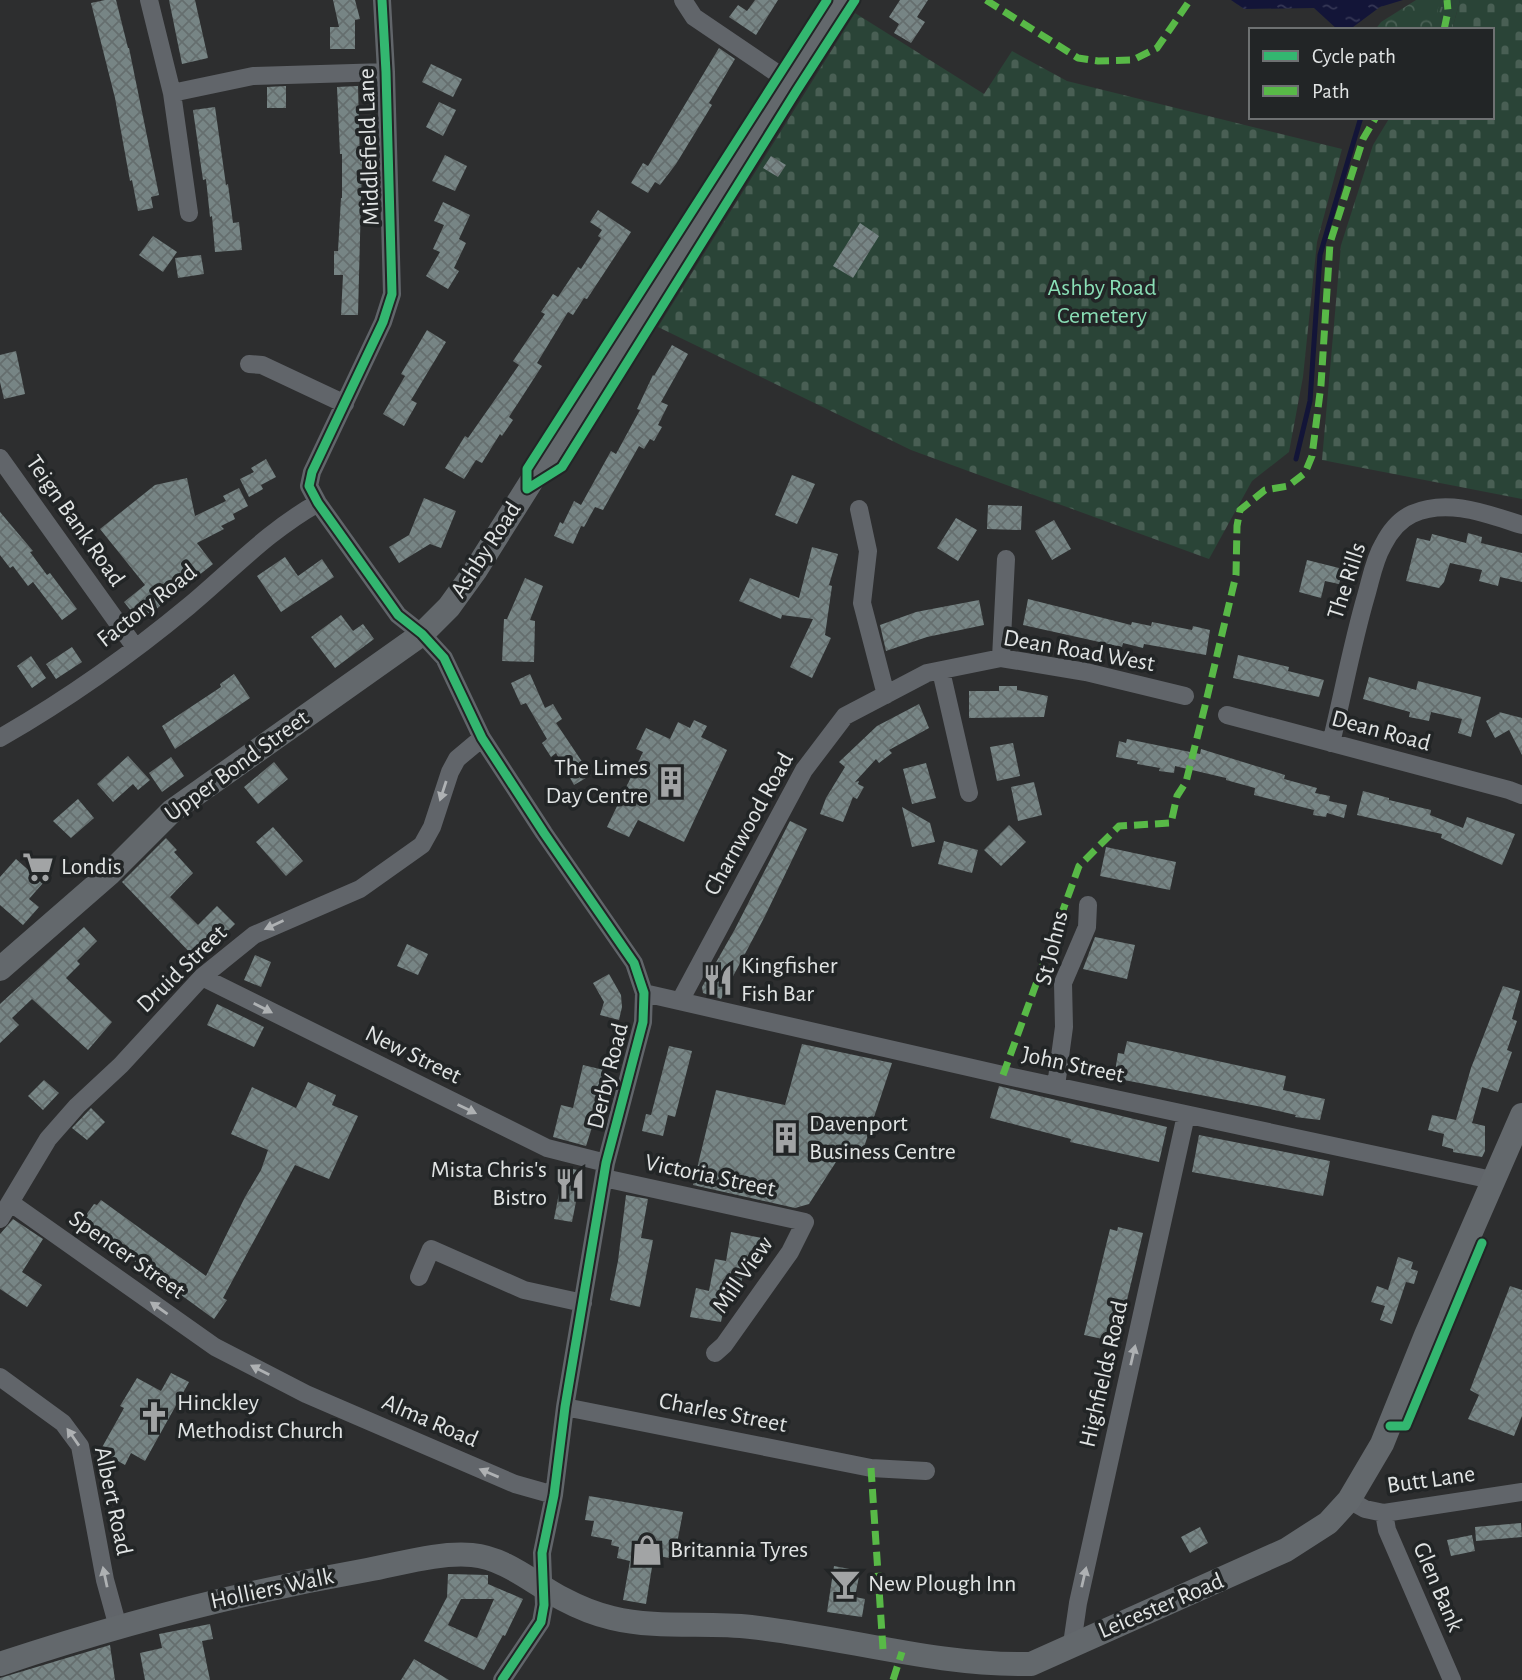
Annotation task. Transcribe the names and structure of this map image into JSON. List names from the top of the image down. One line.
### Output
{"streets":{"main road":["Ashby Road","Upper Bond Street","Holliers Walk","Leicester Road"],"street":["Middlefield Lane","Teign Bank Road","The Rills","Factory Road","Dean Road West","Dean Road","Charnwood Road","St Johns","Druid Street","New Street","John Street","Derby Road","Victoria Street","Spencer Street","Mill View","Highfields Road","Charles Street","Alma Road","Butt Lane","Albert Road","Glen Bank"]},"crossings":[["Teign Bank Road","Factory Road"],["Ashby Road","Upper Bond Street"],["Ashby Road","Derby Road"],["The Rills","Dean Road"],["Factory Road","Derby Road"],["Dean Road West","Charnwood Road"],["Upper Bond Street","Derby Road"],["Charnwood Road","John Street"],["St Johns","John Street"],["Druid Street","New Street"],["Druid Street","Derby Road"],["Druid Street","Spencer Street"],["New Street","Derby Road"],["New Street","Victoria Street"],["John Street","Derby Road"],["John Street","Highfields Road"],["John Street","Leicester Road"],["Derby Road","Victoria Street"],["Derby Road","Charles Street"],["Derby Road","Alma Road"],["Derby Road","Holliers Walk"],["Derby Road","Leicester Road"],["Victoria Street","Mill View"],["Spencer Street","Alma Road"],["Highfields Road","Leicester Road"],["Butt Lane","Glen Bank"],["Butt Lane","Leicester Road"],["Albert Road","Holliers Walk"],["Holliers Walk","Leicester Road"]],"one_way":["Druid Street","New Street","Spencer Street","Highfields Road","Alma Road","Albert Road"],"parks":["Ashby Road Cemetery"],"places":{"building":["The Limes Day Centre","Davenport Business Centre"],"supermarket":["Londis"],"restaurant":["Kingfisher Fish Bar","Mista Chris's Bistro"],"church":["Hinckley Methodist Church"],"shop":["Britannia Tyres"],"bar":["New Plough Inn"]},"legend":["Cycle path","Path"]}
